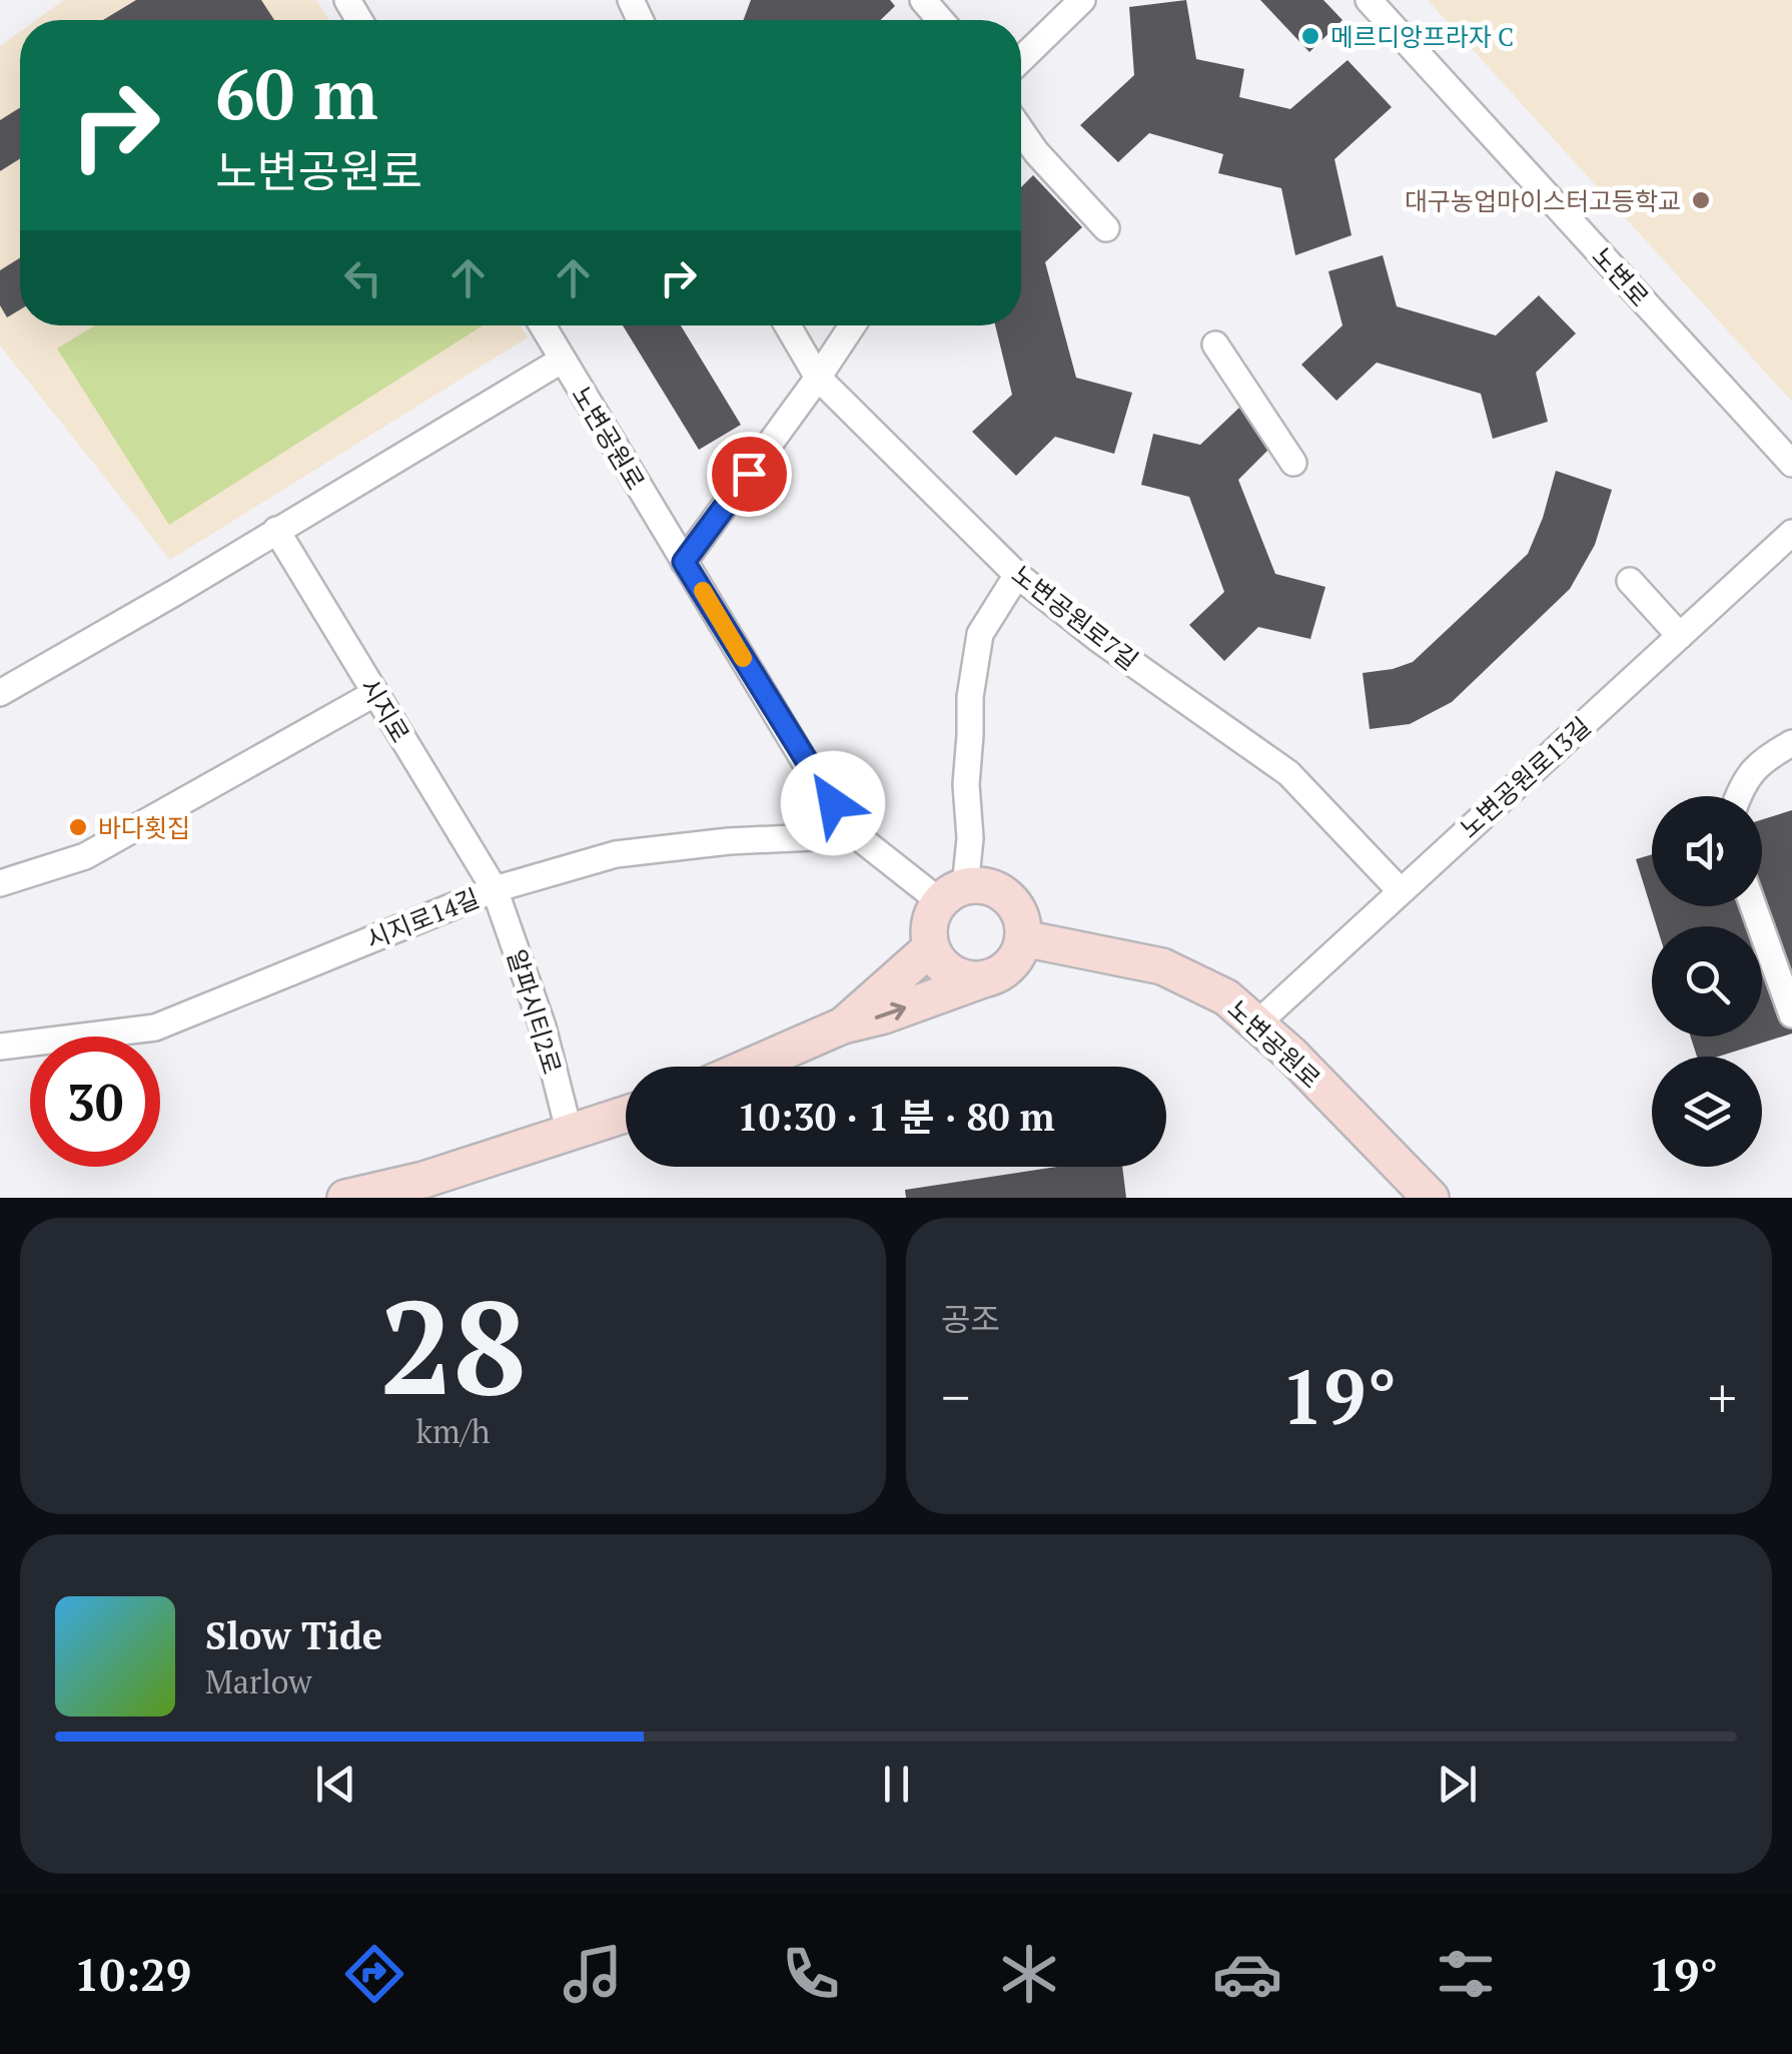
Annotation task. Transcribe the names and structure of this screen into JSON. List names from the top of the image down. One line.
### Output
{"streets":{"street":["노변로","노변공원로","노변공원로7길","시지로","노변공원로13길","시지로14길","알파시티2로"]},"crossings":[["노변공원로","노변공원로13길"],["노변공원로","시지로14길"],["노변공원로7길","노변공원로13길"],["시지로","시지로14길"],["시지로","알파시티2로"],["시지로14길","알파시티2로"]],"places":["메르디앙프라자 C","대구농업마이스터고등학교","바다횟집"],"page":{"turn":["60 m","노변공원로"],"limit":"30","trip":"10:30 · 1 분 · 80 m","tile":[["28","km/h"],"공조"],"heat":["−","19°","+"],"song":["Slow Tide","Marlow"],"tabs":["10:29","19°"]}}
